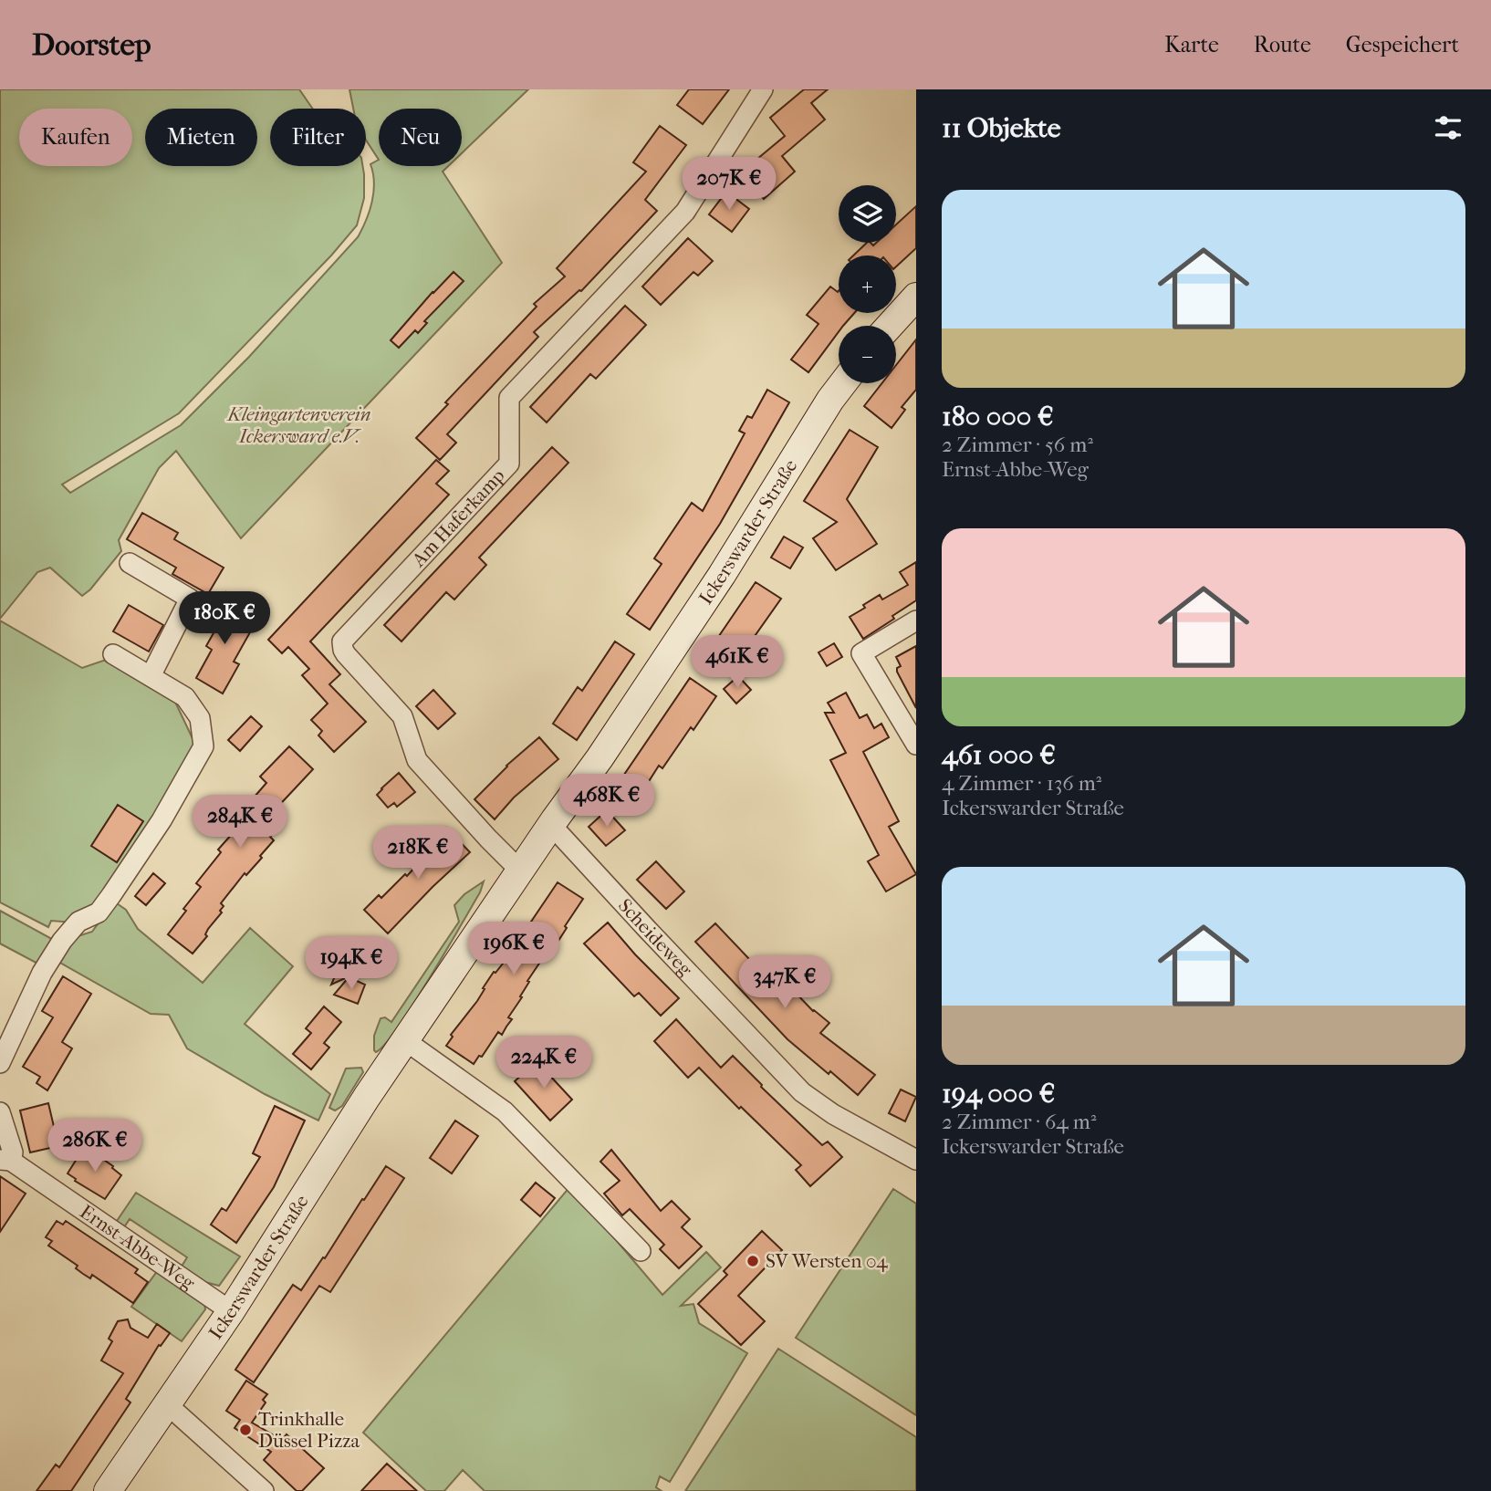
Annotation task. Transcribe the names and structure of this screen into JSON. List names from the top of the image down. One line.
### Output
{"streets":{"main road":["Ickerswarder Straße"],"street":["Am Haferkamp","Scheideweg","Ernst-Abbe-Weg"]},"crossings":[["Am Haferkamp","Ickerswarder Straße"],["Ickerswarder Straße","Scheideweg"],["Ickerswarder Straße","Ernst-Abbe-Weg"]],"parks":["Kleingartenverein Ickersward e.V."],"places":["SV Wersten 04","Trinkhalle Düssel Pizza"],"page":{"header":"Doorstep","nav":["Karte","Route","Gespeichert"],"heading":"11 Objekte","chip":["Kaufen","Mieten","Filter","Neu"],"price":["207K €","180K €","461K €","468K €","284K €","218K €","196K €","194K €","347K €","224K €","286K €"],"list":[{"name":"180 000 €","note":"2 Zimmer · 56 m² · Ernst-Abbe-Weg"},{"name":"461 000 €","note":"4 Zimmer · 136 m² · Ickerswarder Straße"},{"name":"194 000 €","note":"2 Zimmer · 64 m² · Ickerswarder Straße"}],"map_buttons":["+","−"]}}
